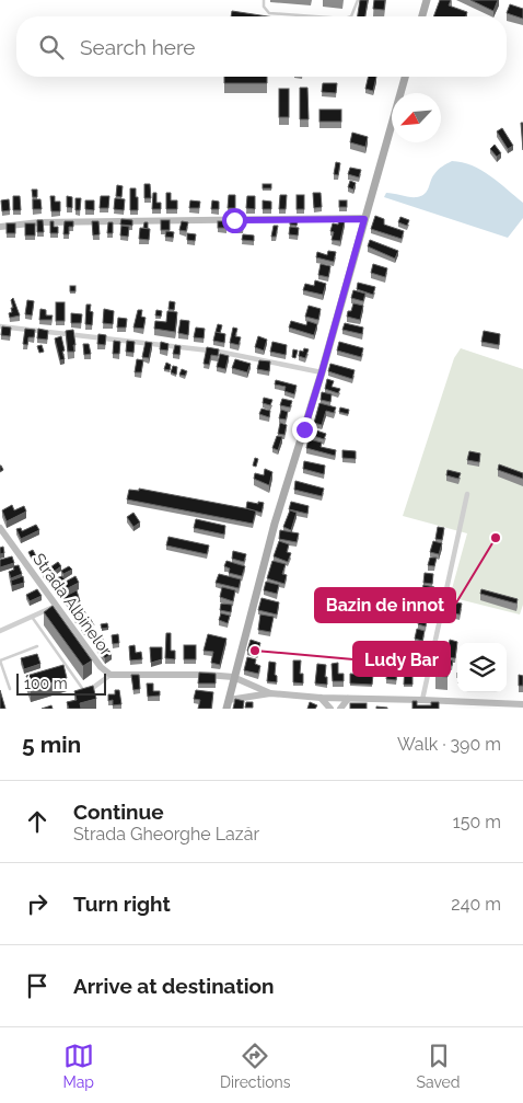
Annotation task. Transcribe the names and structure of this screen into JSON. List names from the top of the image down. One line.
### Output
{"streets":{"main road":["Strada Albinelor"]},"places":["Bazin de innot","Ludy Bar"],"scale_bar":"100 m","north":"bottom left","page":{"search":"Search here","scale":"100 m","heading":["5 min","Walk · 390 m"],"list":[["Continue","Strada Gheorghe Lazăr","150 m"],["Turn right","240 m"],"Arrive at destination"],"nav":["Map","Directions","Saved"]}}
